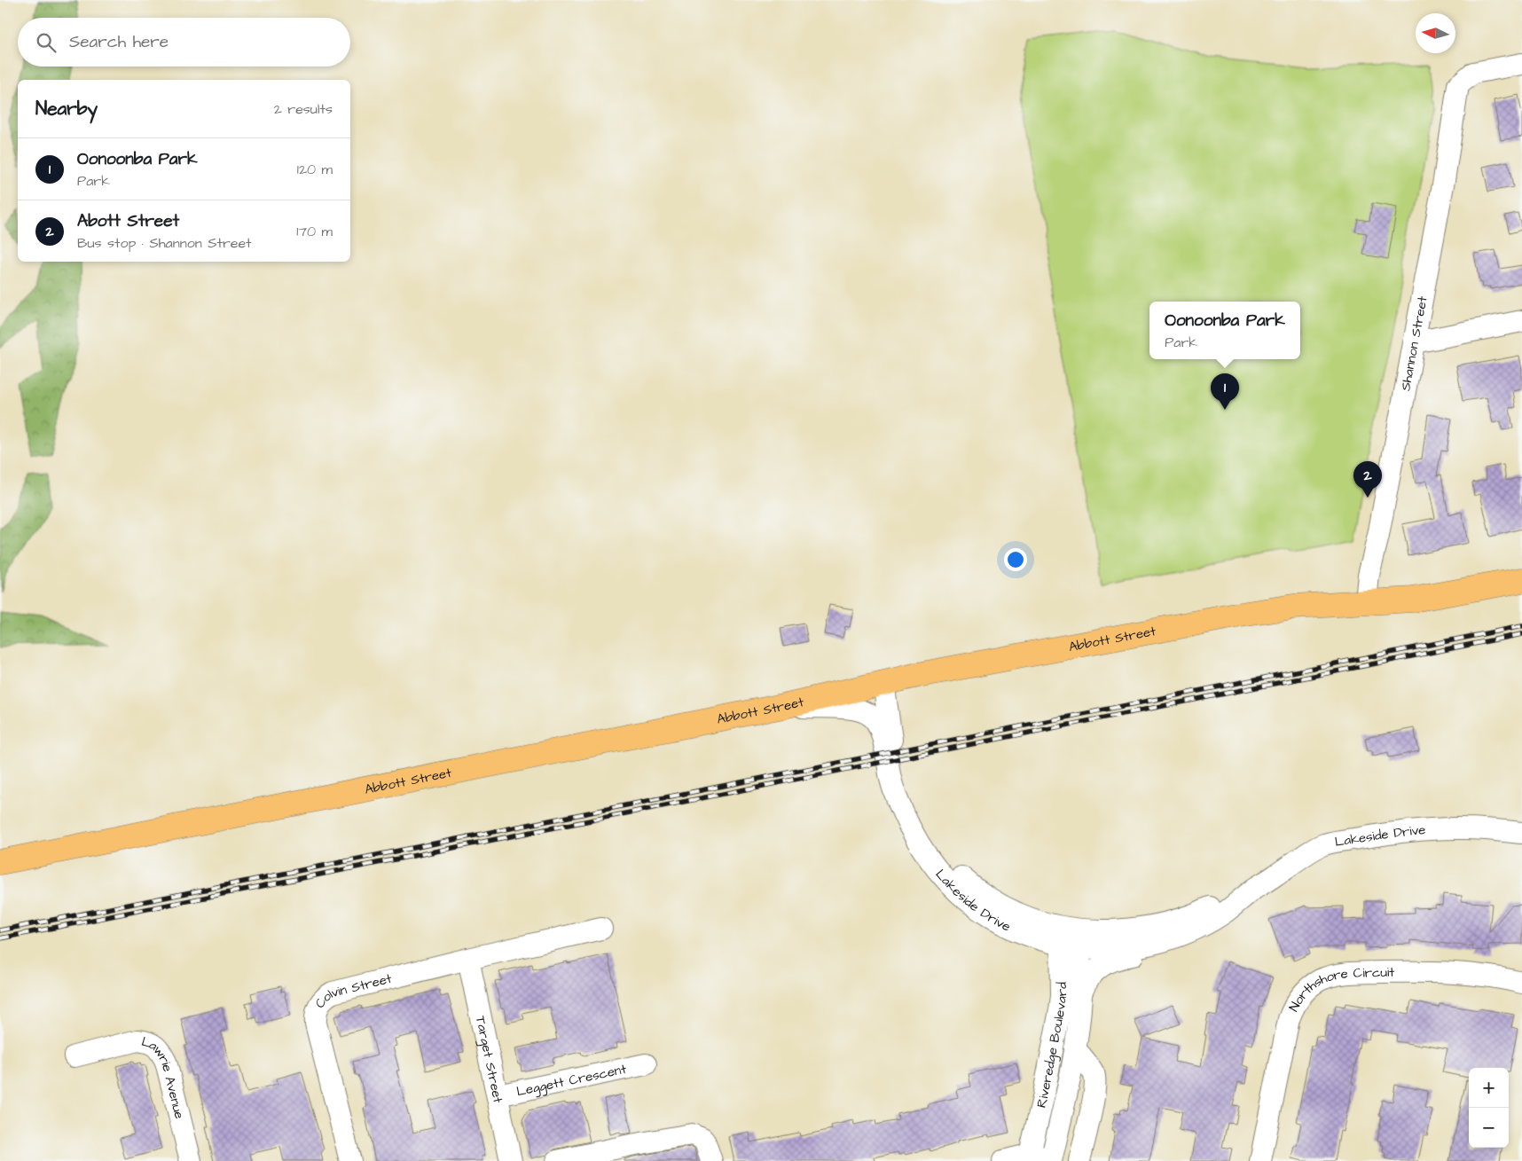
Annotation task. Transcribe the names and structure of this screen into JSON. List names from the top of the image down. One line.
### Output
{"streets":{"main road":["Abbott Street"],"street":["Shannon Street","Lakeside Drive","Northshore Circuit","Colvin Street","Riveredge Boulevard","Target Street","Leggett Crescent","Lawrie Avenue"]},"crossings":[["Shannon Street","Abbott Street"],["Abbott Street","Lakeside Drive"],["Lakeside Drive","Riveredge Boulevard"],["Colvin Street","Target Street"],["Target Street","Leggett Crescent"]],"north":"left","page":{"search":"Search here","heading":["Nearby","2 results"],"list":[{"mark":"1","name":"Oonoonba Park","note":"Park","value":"120 m"},{"mark":"2","name":"Abott Street","note":"Bus stop · Shannon Street","value":"170 m"}],"popup":["Oonoonba Park","Park"],"pins":["1","2"],"map_buttons":["+","−"]}}
